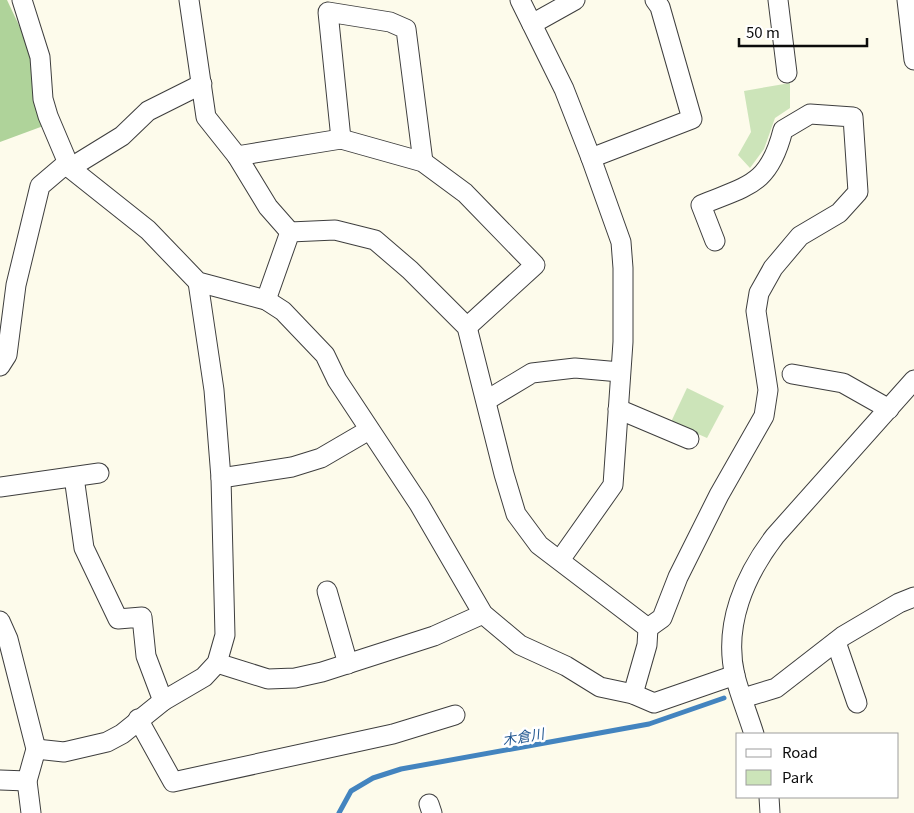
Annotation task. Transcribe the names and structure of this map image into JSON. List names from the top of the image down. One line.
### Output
{"water":["木倉川"],"legend":["Road","Park"],"scale_bar":"50 m"}
